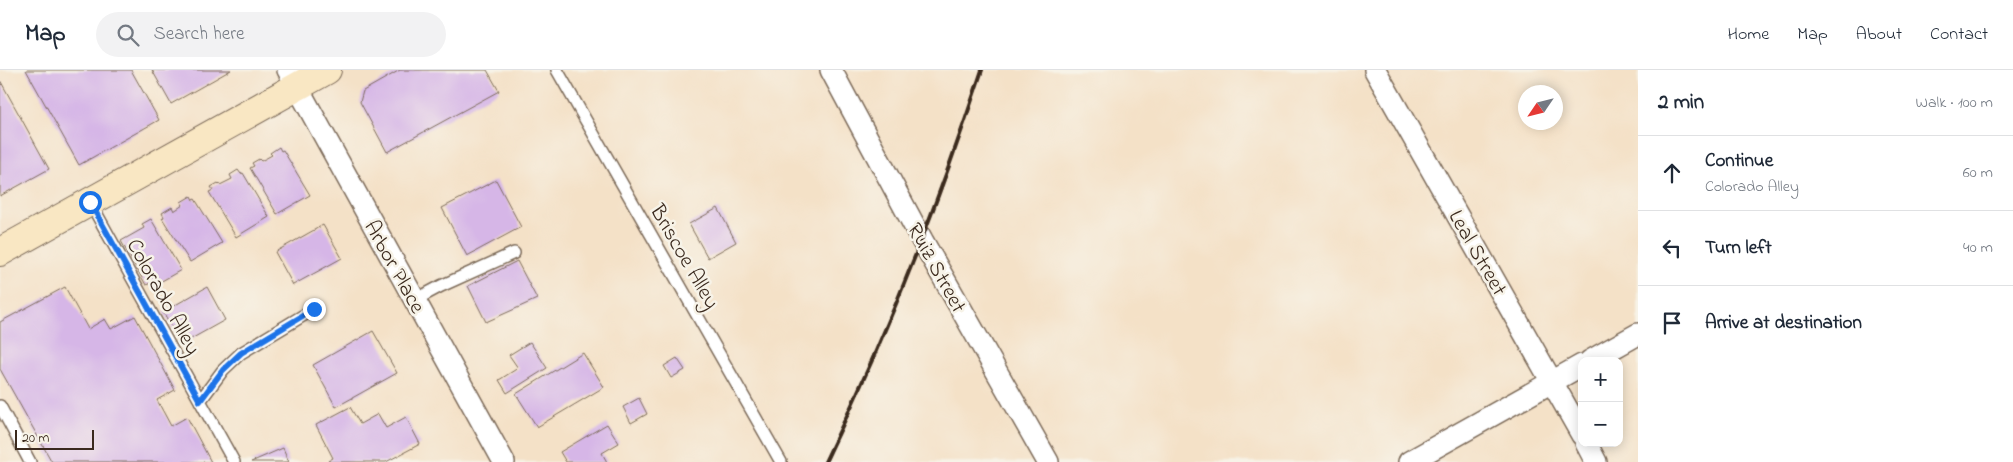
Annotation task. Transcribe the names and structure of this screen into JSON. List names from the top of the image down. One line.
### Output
{"streets":{"street":["Leal Street","Arbor Place","Ruiz Street"],"lane":["Briscoe Alley","Colorado Alley"]},"scale_bar":"20 m","north":"bottom left","page":{"header":"Map","search":"Search here","nav":["Home","Map","About","Contact"],"heading":["2 min","Walk · 100 m"],"list":[["Continue","Colorado Alley","60 m"],["Turn left","40 m"],"Arrive at destination"],"map_buttons":["+","−"],"scale":"20 m"}}
